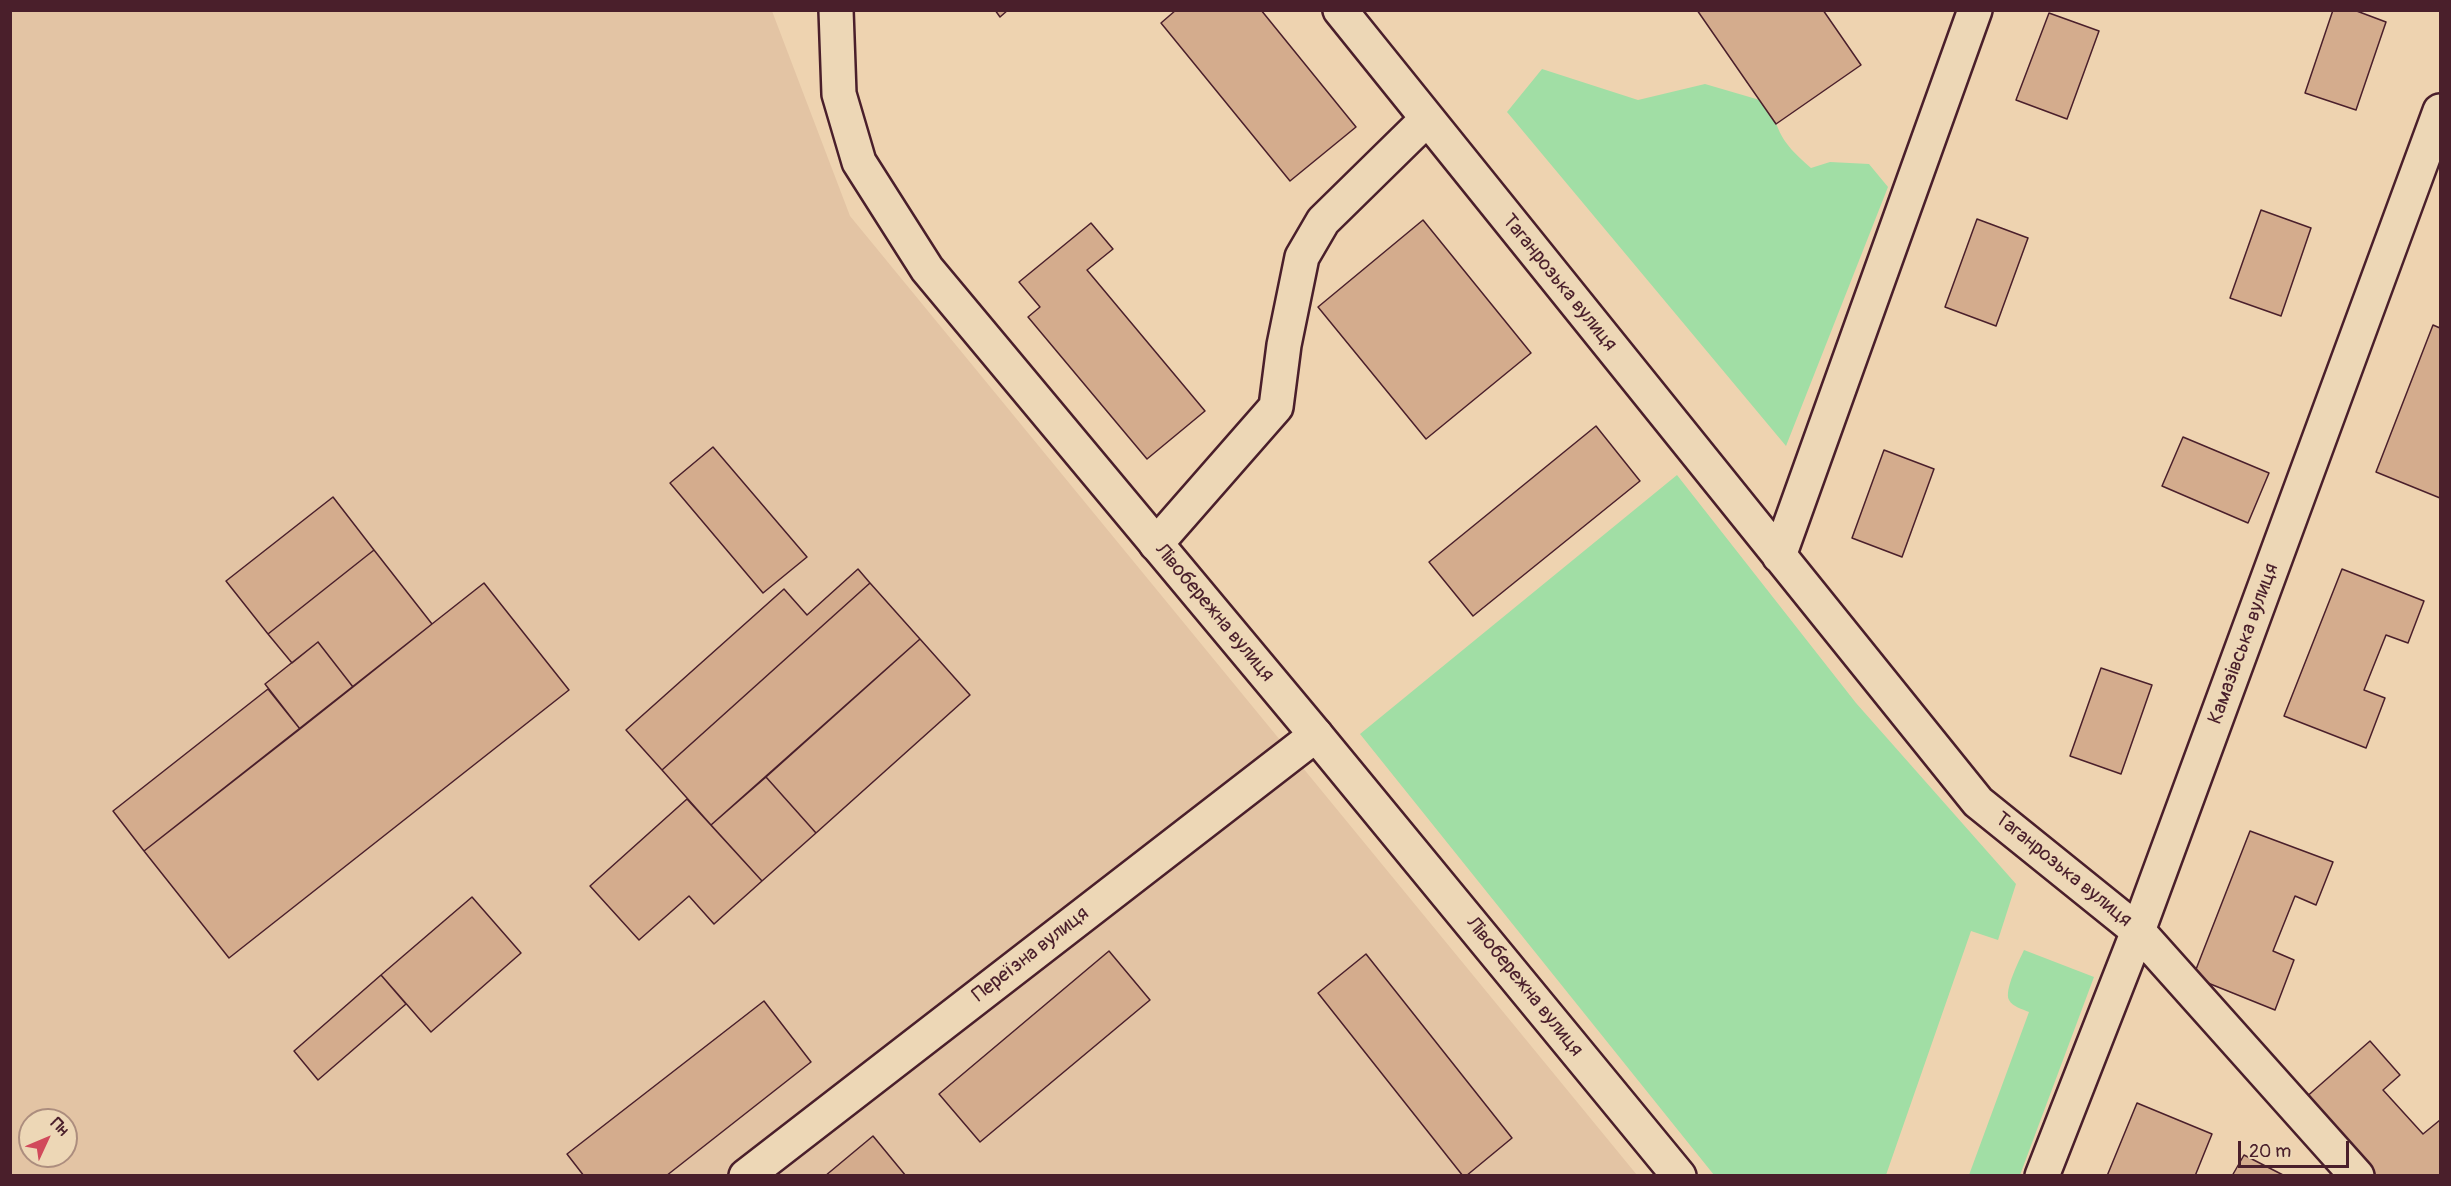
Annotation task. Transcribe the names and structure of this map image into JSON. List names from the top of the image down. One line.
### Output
{"streets":{"street":["Таганрозька вулиця","Лівобережна вулиця","Камазівська вулиця","Переїзна вулиця"]},"crossings":[["Таганрозька вулиця","Камазівська вулиця"],["Лівобережна вулиця","Переїзна вулиця"]],"scale_bar":"20 m","north":"top right"}
